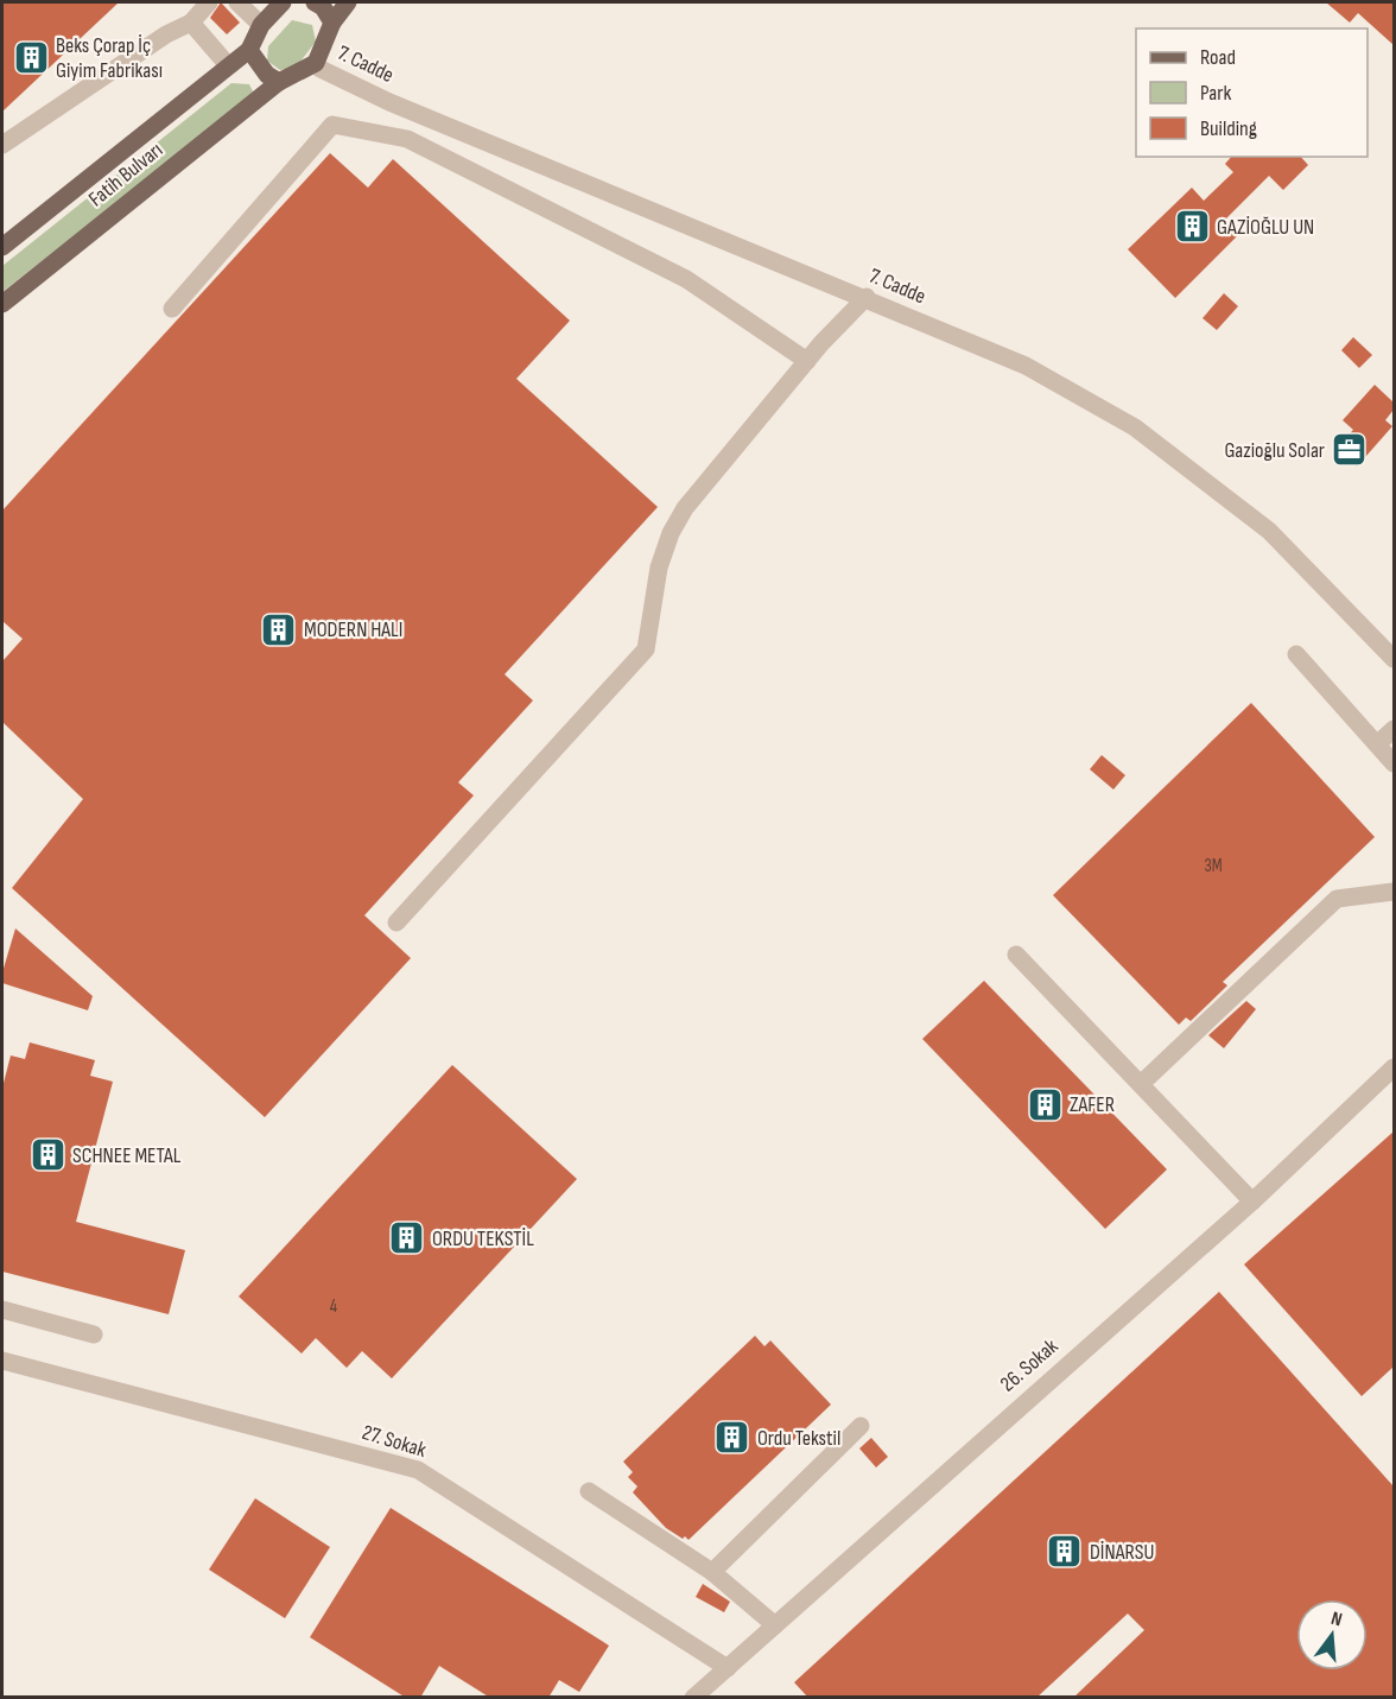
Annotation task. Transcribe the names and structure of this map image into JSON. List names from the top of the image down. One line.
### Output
{"streets":{"main road":["Fatih Bulvarı"],"street":["7. Cadde","26. Sokak","27. Sokak"]},"crossings":[["7. Cadde","Fatih Bulvarı"],["26. Sokak","27. Sokak"]],"places":{"building":["Beks Çorap İç Giyim Fabrikası","GAZİOĞLU UN","MODERN HALI","ZAFER","SCHNEE METAL","ORDU TEKSTİL","Ordu Tekstil","DİNARSU"],"office":["Gazioğlu Solar"]},"house_numbers":["3M","4"],"legend":["Road","Park","Building"],"north":"top"}
